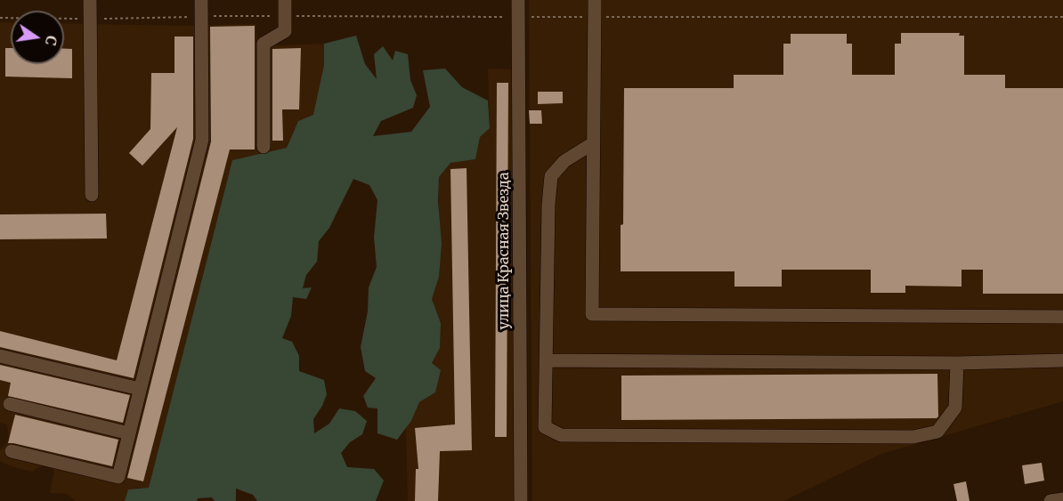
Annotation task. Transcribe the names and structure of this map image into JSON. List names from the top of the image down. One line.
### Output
{"streets":{"street":["улица Красная Звезда"]},"north":"right"}
